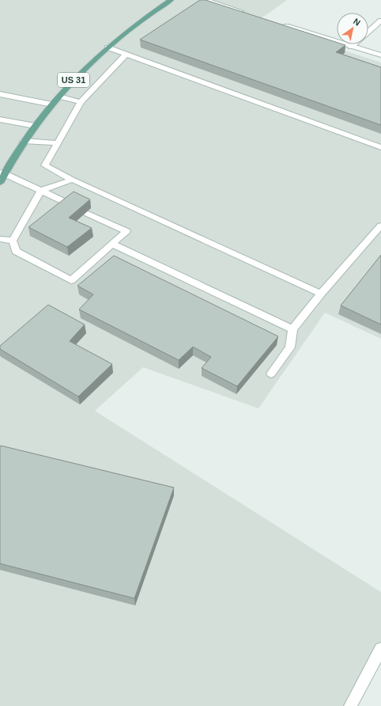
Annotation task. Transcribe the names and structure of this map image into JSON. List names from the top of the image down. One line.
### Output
{"streets":{"main road":["US 31"]},"north":"top right"}
